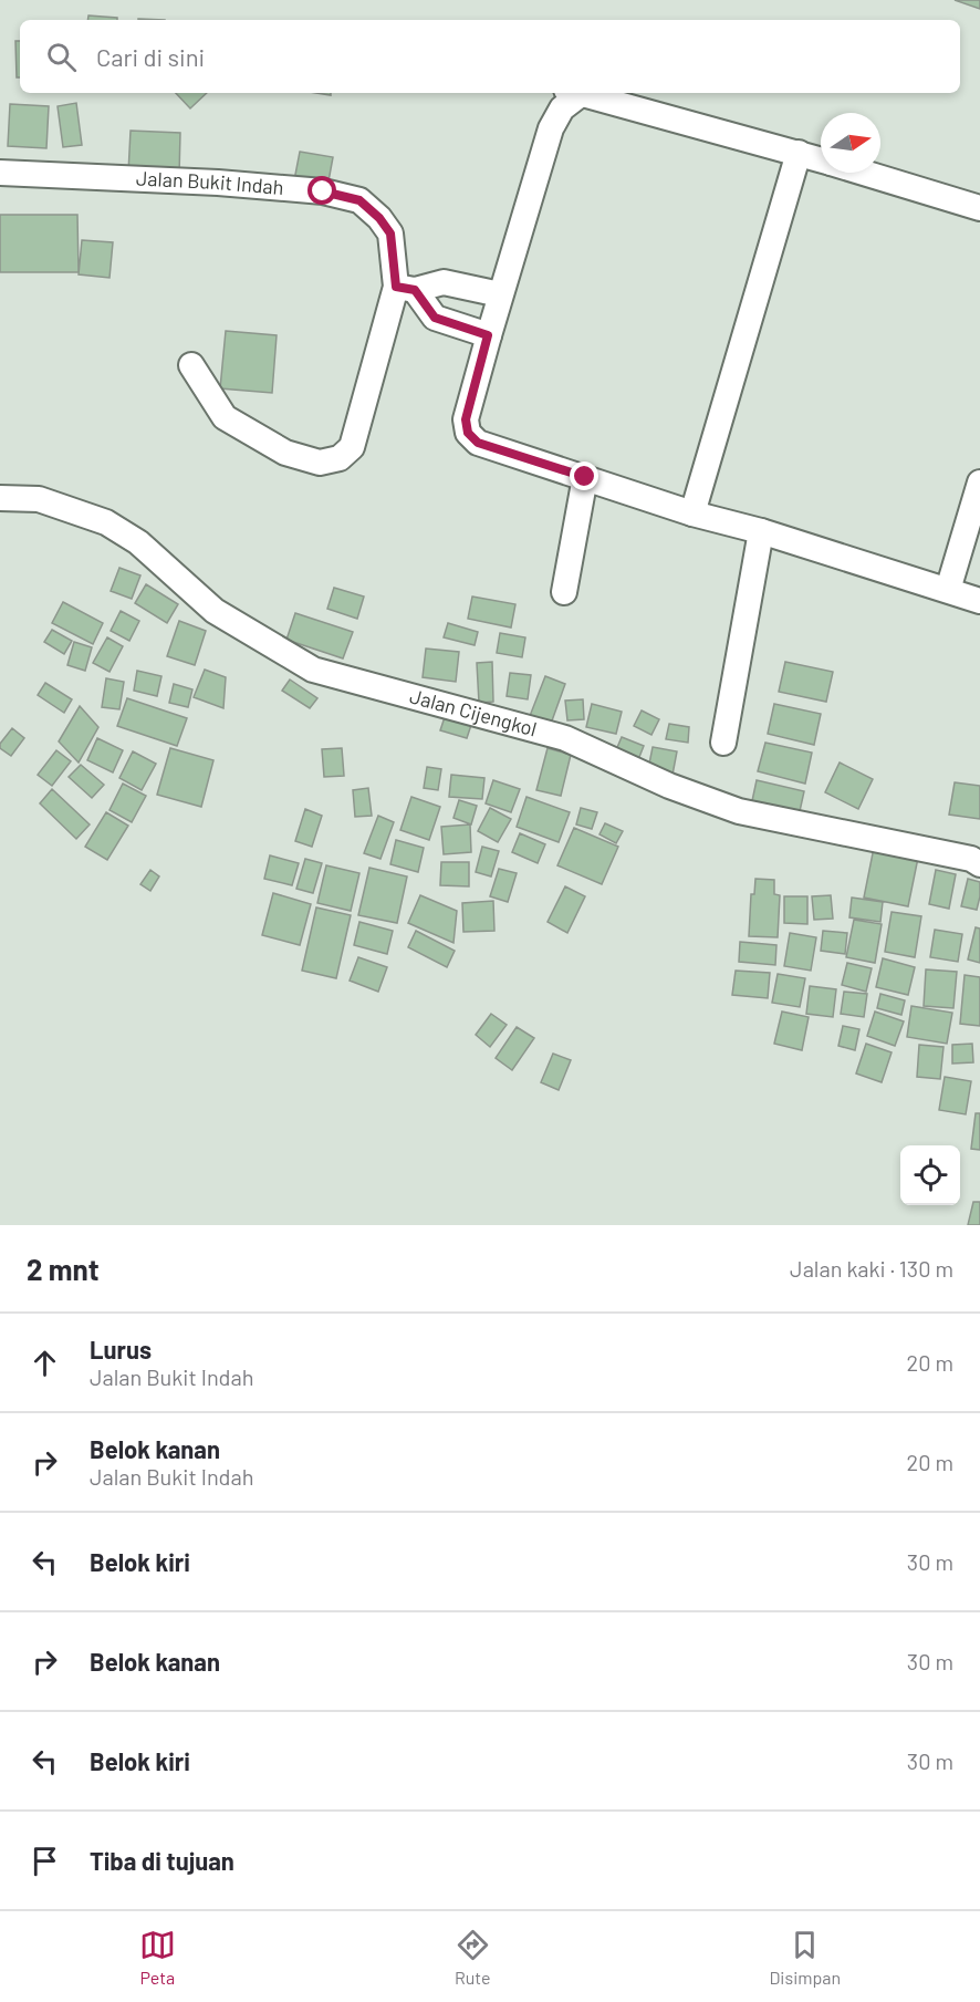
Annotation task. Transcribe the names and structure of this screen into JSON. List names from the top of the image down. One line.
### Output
{"streets":{"street":["Jalan Bukit Indah","Jalan Cijengkol"]},"north":"right","page":{"search":"Cari di sini","heading":["2 mnt","Jalan kaki · 130 m"],"list":[["Lurus","Jalan Bukit Indah","20 m"],["Belok kanan","Jalan Bukit Indah","20 m"],["Belok kiri","30 m"],["Belok kanan","30 m"],["Belok kiri","30 m"],"Tiba di tujuan"],"nav":["Peta","Rute","Disimpan"]}}
